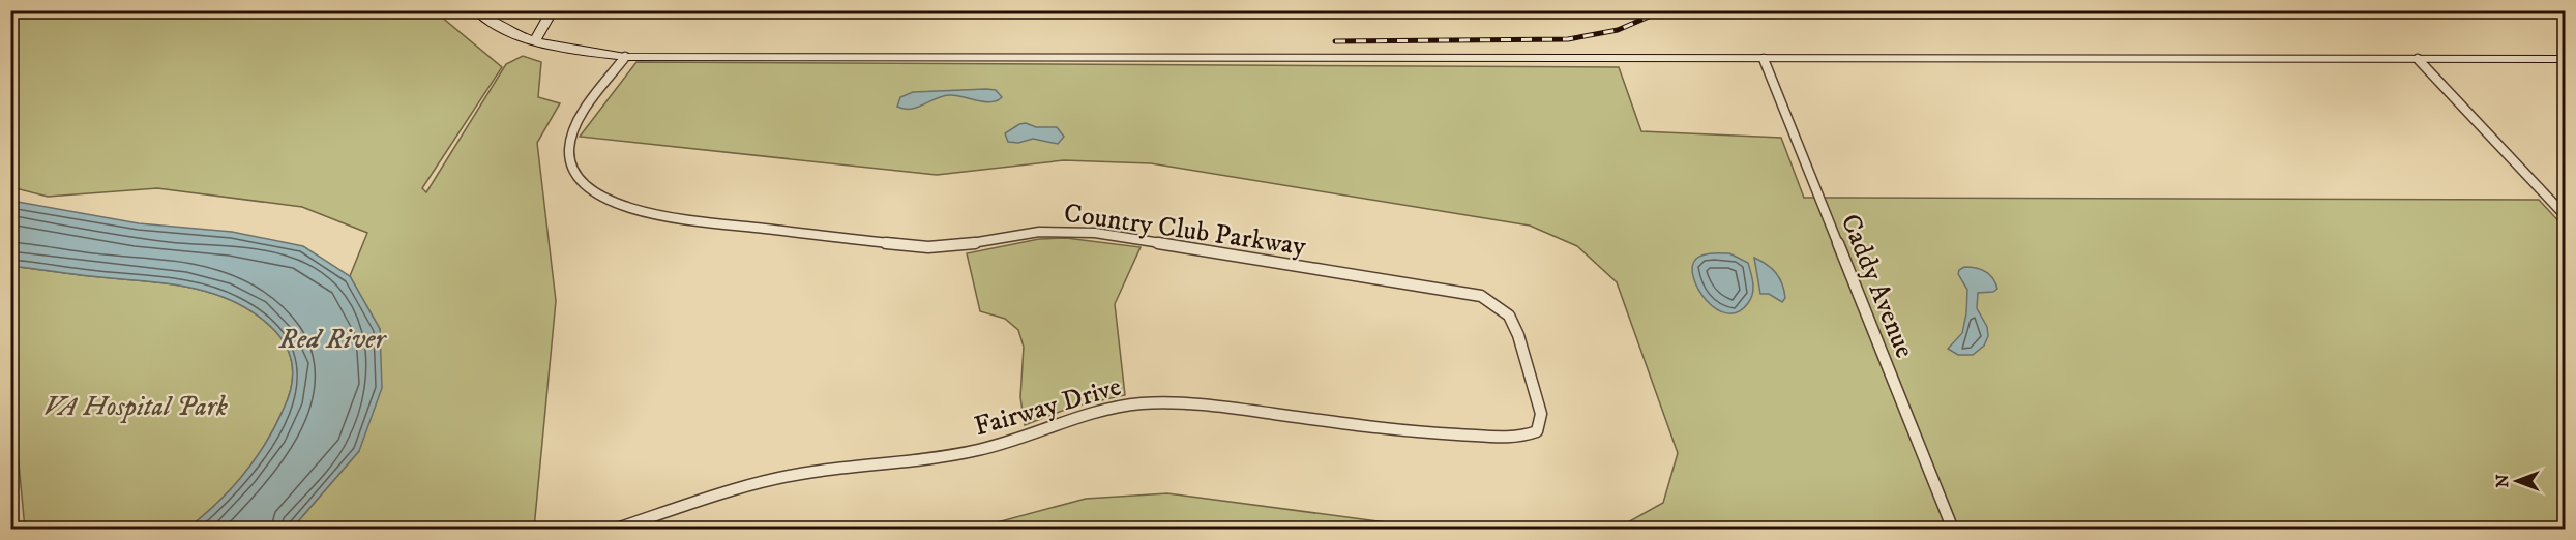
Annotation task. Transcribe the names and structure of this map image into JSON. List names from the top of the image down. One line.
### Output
{"streets":{"street":["Country Club Parkway","Caddy Avenue","Fairway Drive"]},"crossings":[["Country Club Parkway","Fairway Drive"]],"water":["Red River"],"parks":["VA Hospital Park"],"north":"left"}
